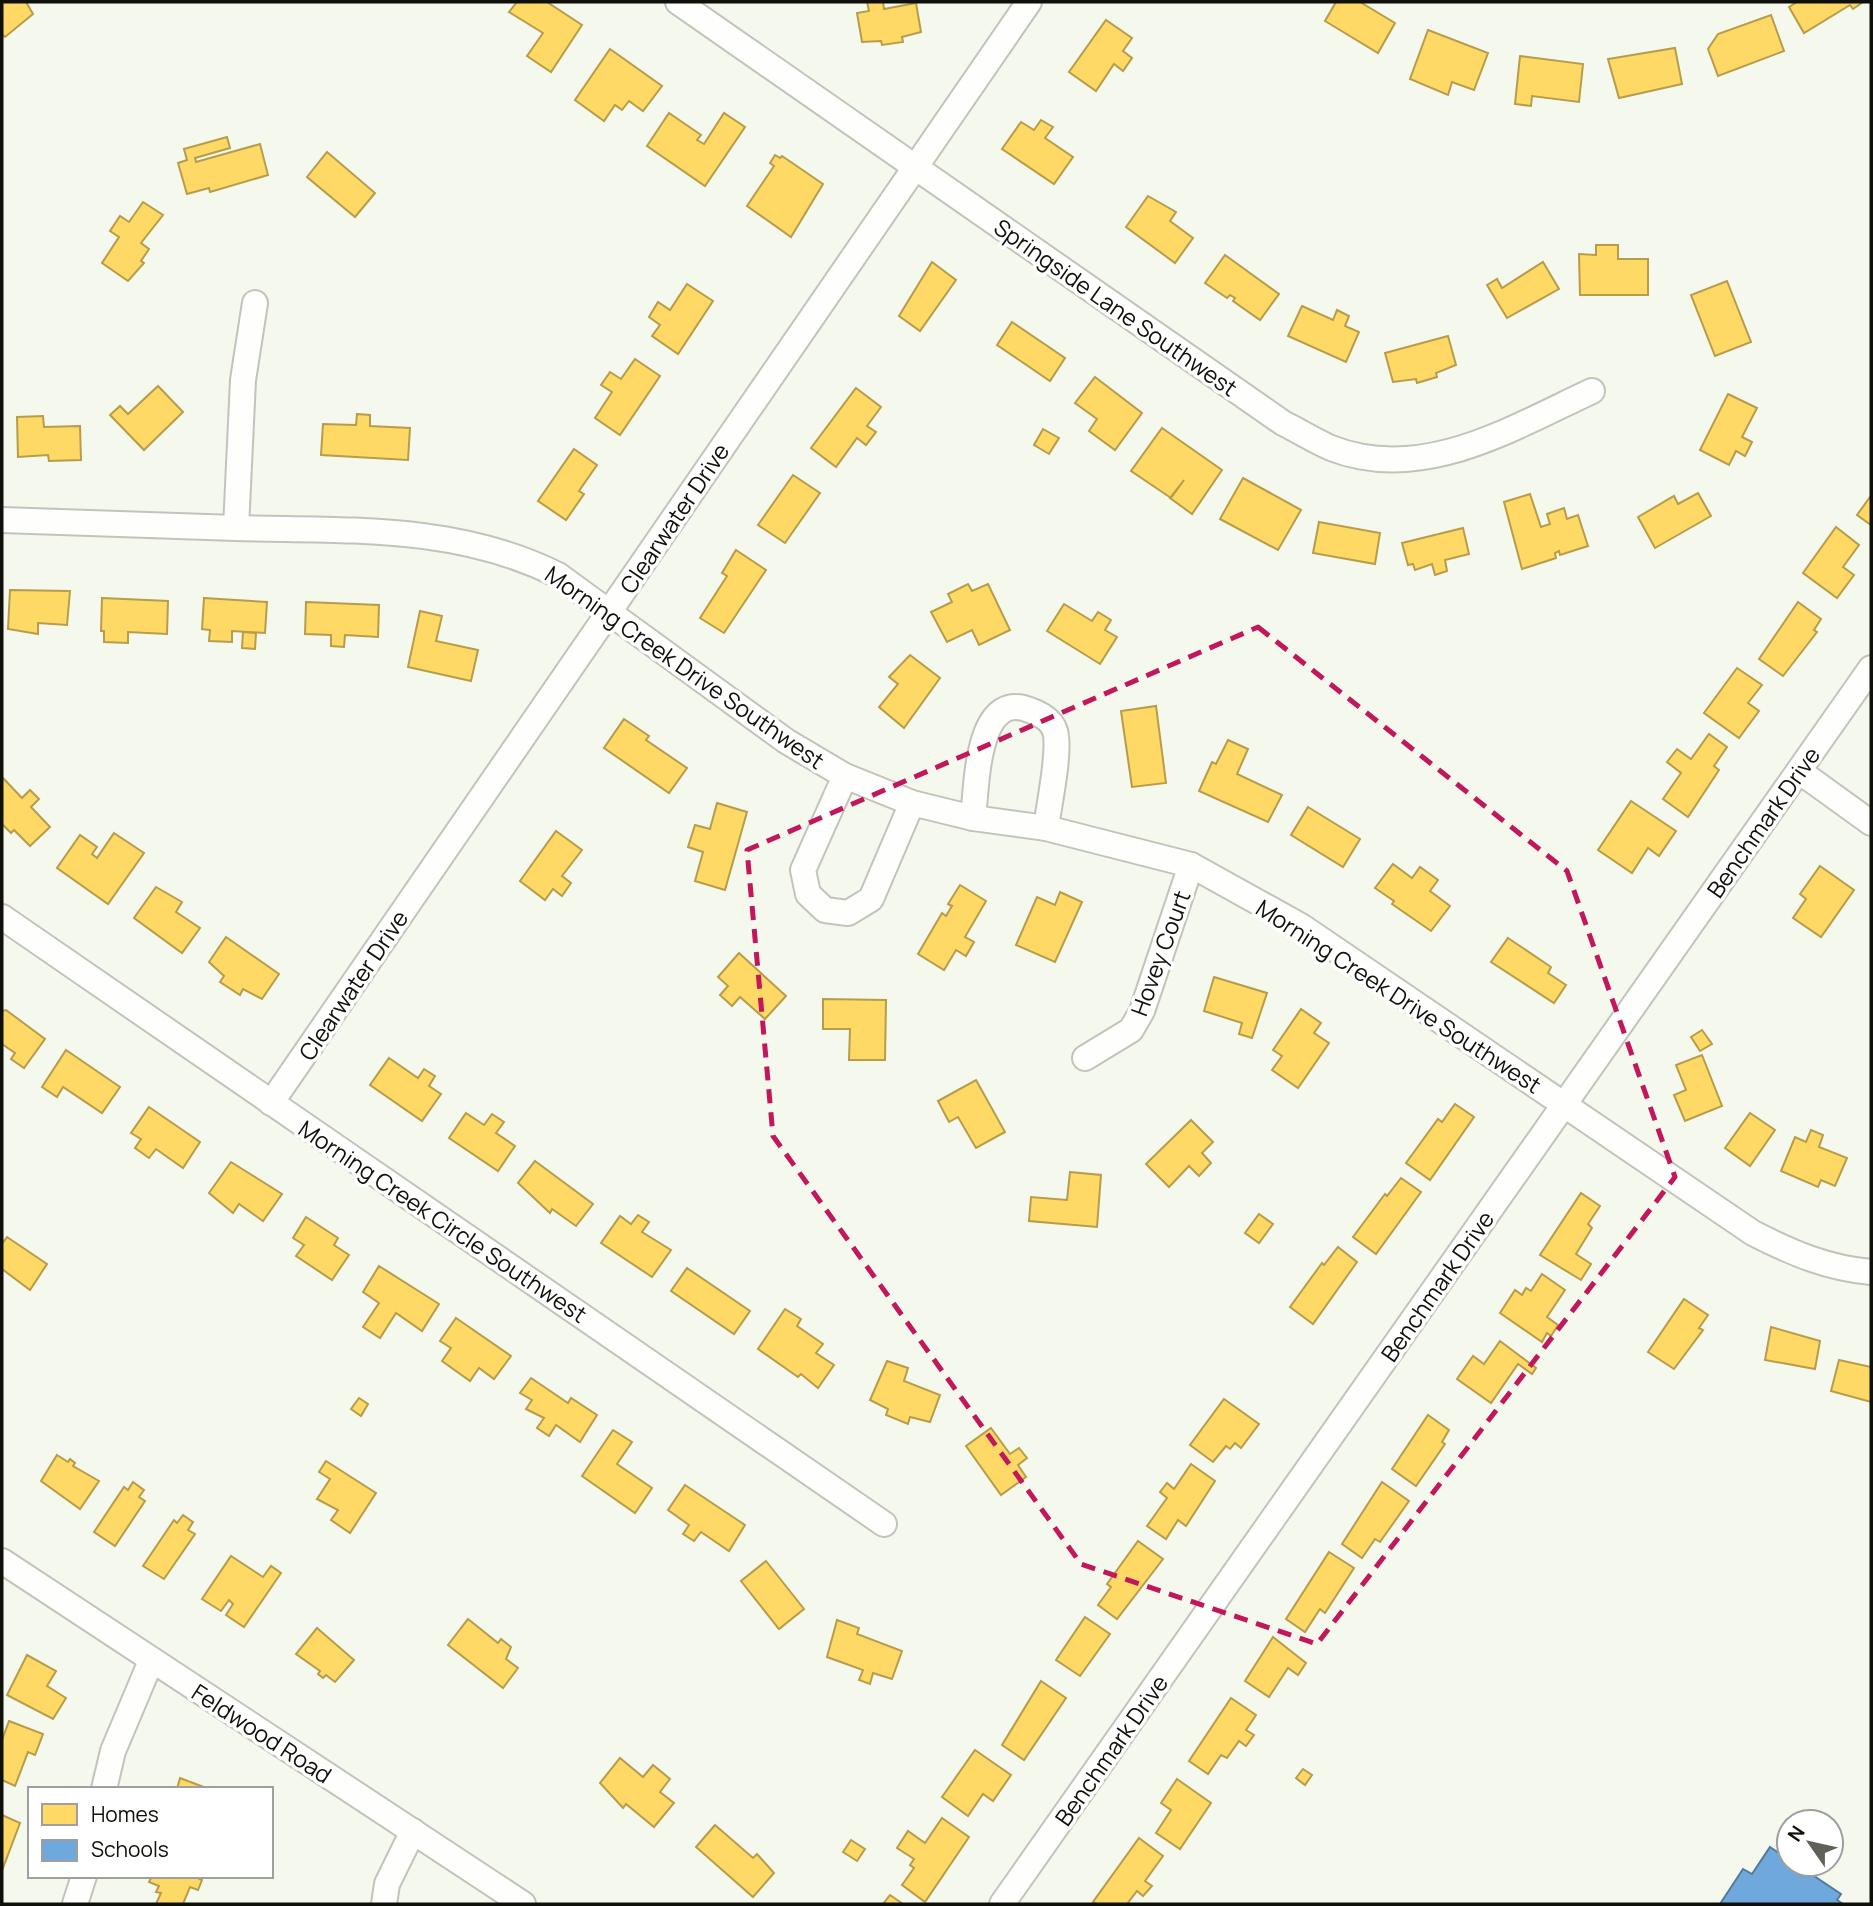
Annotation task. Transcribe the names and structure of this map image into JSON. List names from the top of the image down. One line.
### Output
{"streets":{"street":["Springside Lane Southwest","Clearwater Drive","Morning Creek Drive Southwest","Benchmark Drive","Hovey Court","Morning Creek Circle Southwest","Feldwood Road"]},"crossings":[["Springside Lane Southwest","Clearwater Drive"],["Clearwater Drive","Morning Creek Drive Southwest"],["Clearwater Drive","Morning Creek Circle Southwest"],["Morning Creek Drive Southwest","Benchmark Drive"],["Morning Creek Drive Southwest","Hovey Court"]],"legend":["Homes","Schools"],"north":"top left"}
